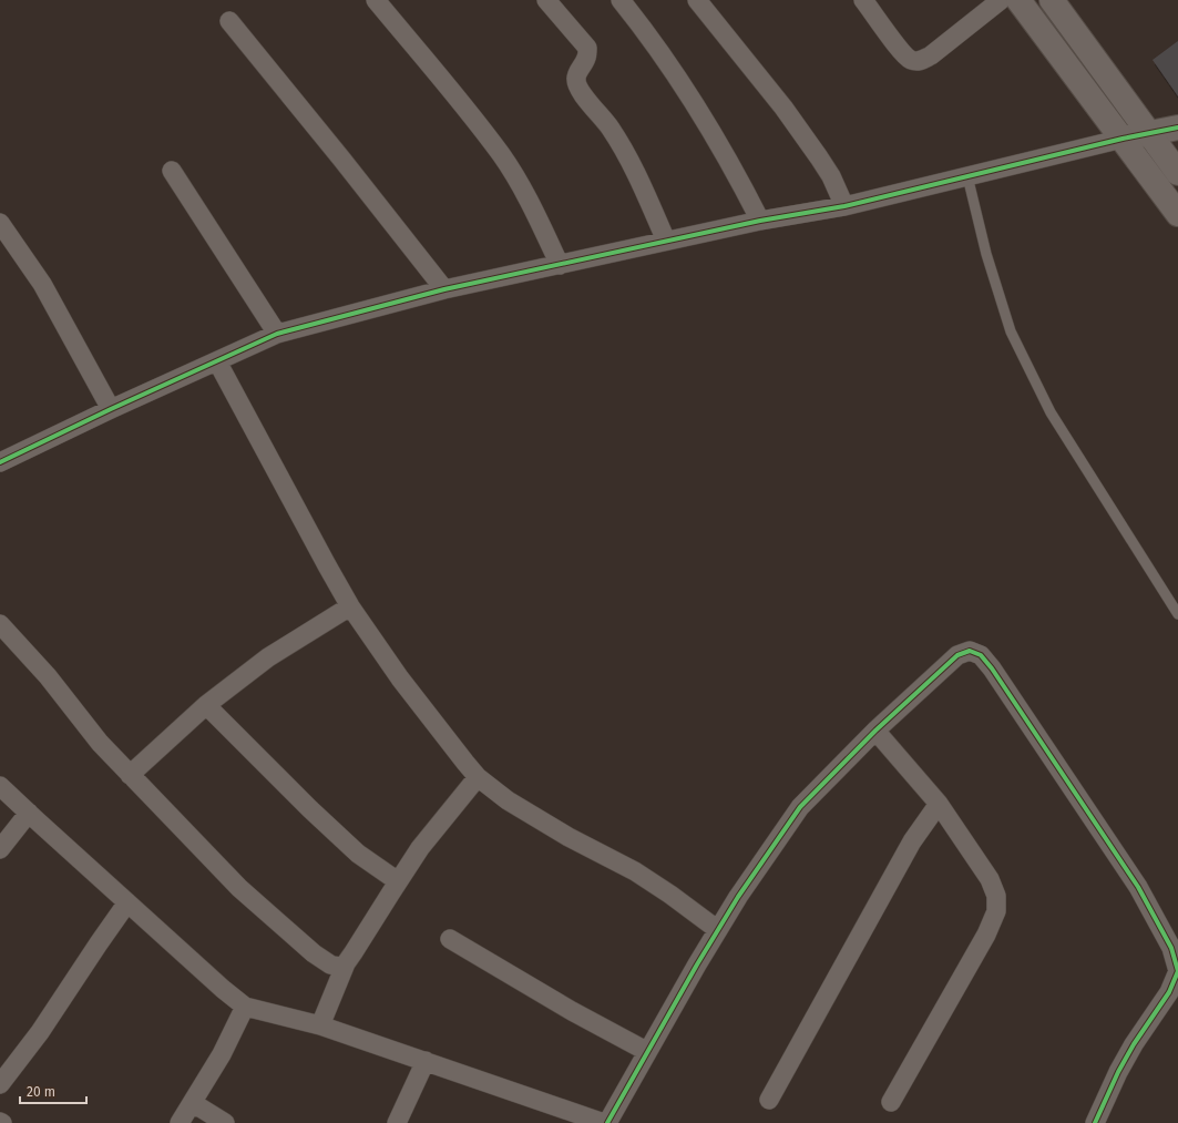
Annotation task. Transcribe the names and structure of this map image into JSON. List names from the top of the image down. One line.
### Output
{"scale_bar":"20 m"}
